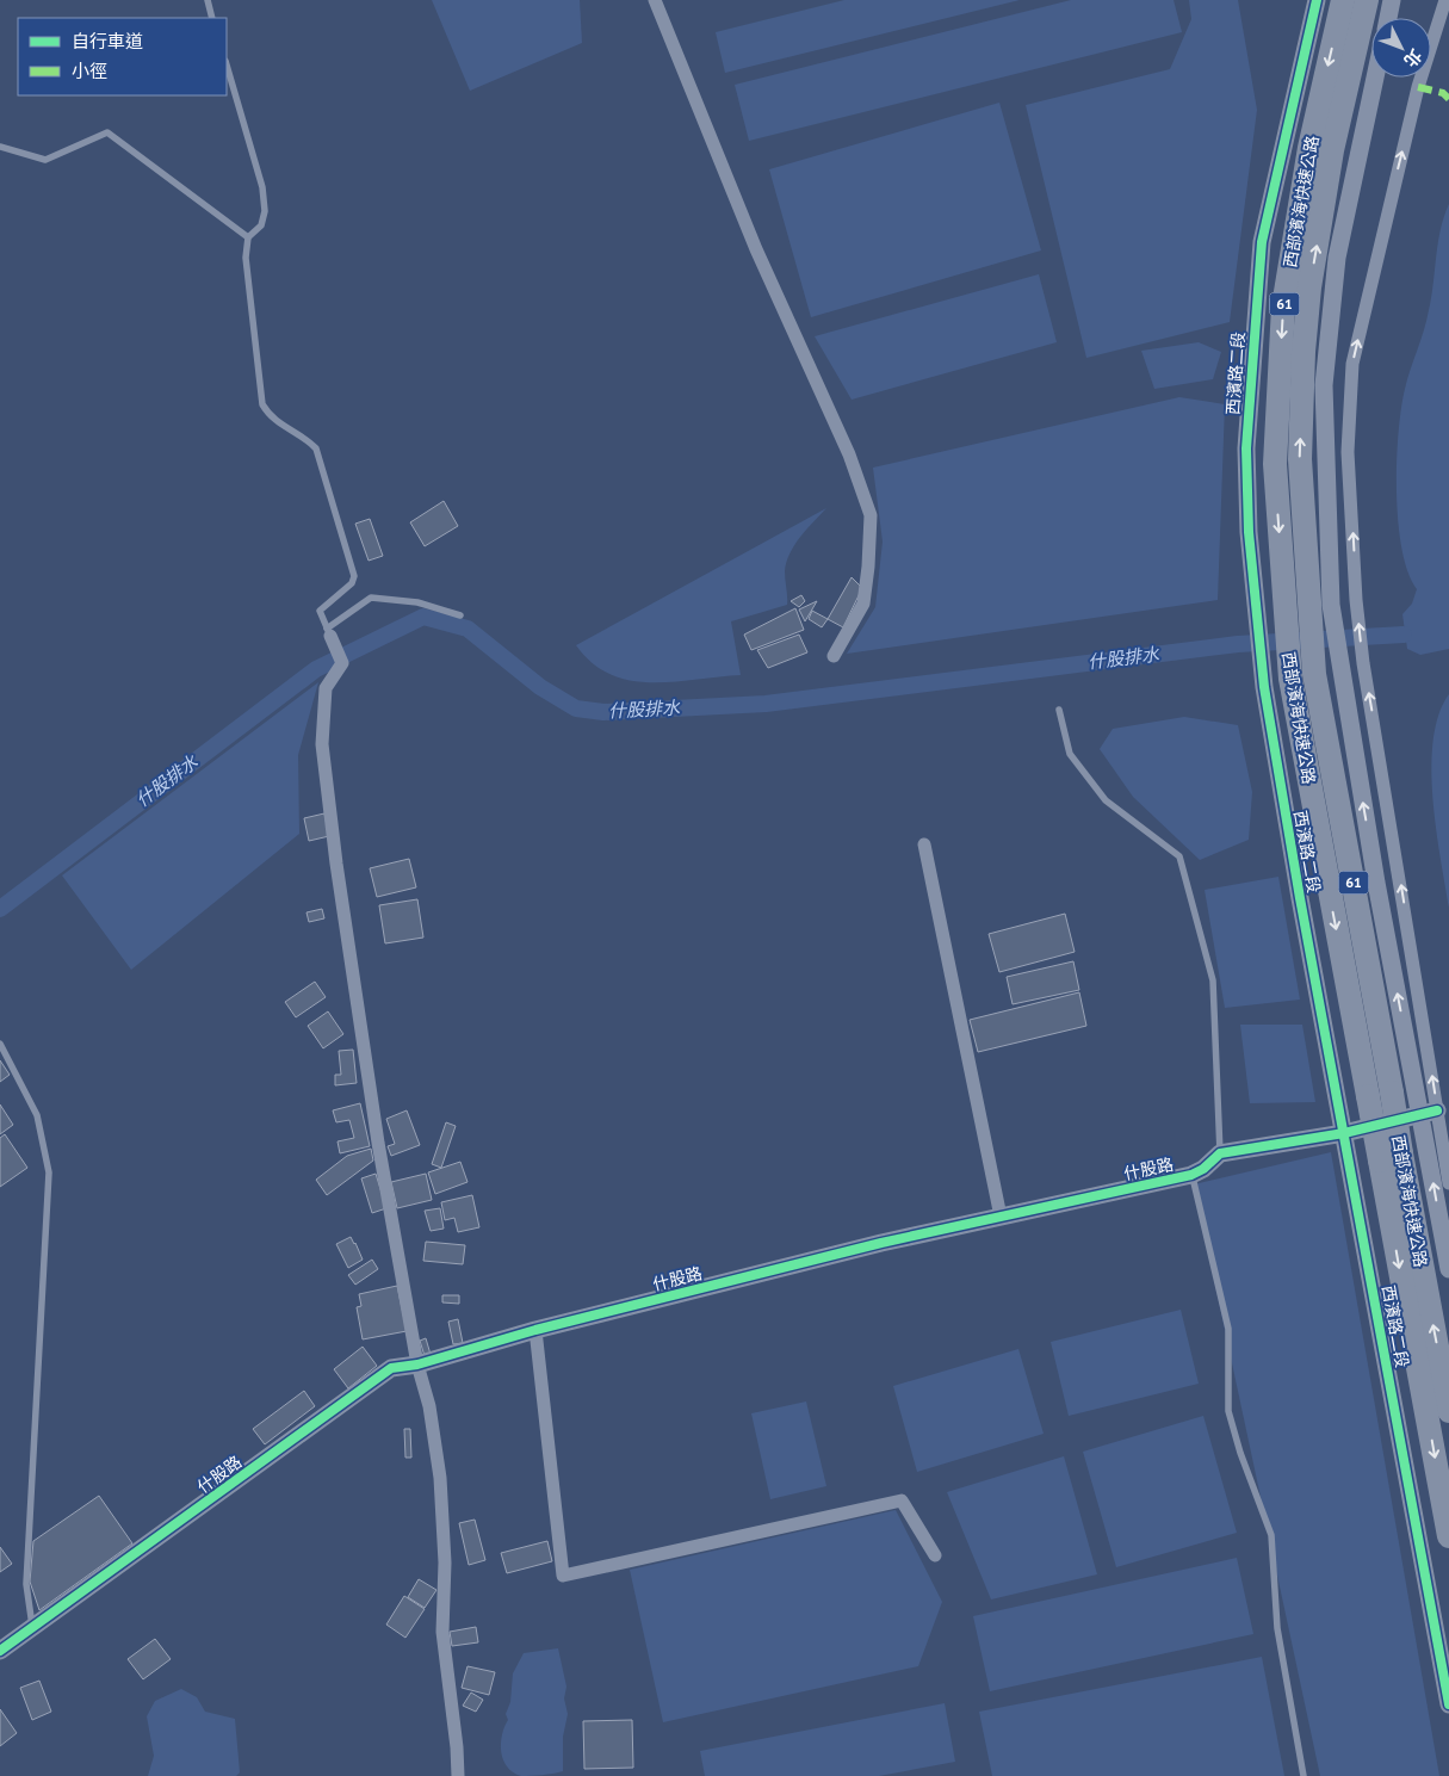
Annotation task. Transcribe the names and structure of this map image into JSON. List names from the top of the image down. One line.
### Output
{"streets":{"highway":["西部濱海快速公路","61"],"street":["西濱路二段","什股路"]},"crossings":[["西濱路二段","什股路"]],"water":["什股排水"],"legend":["自行車道","小徑"],"north":"bottom right"}
